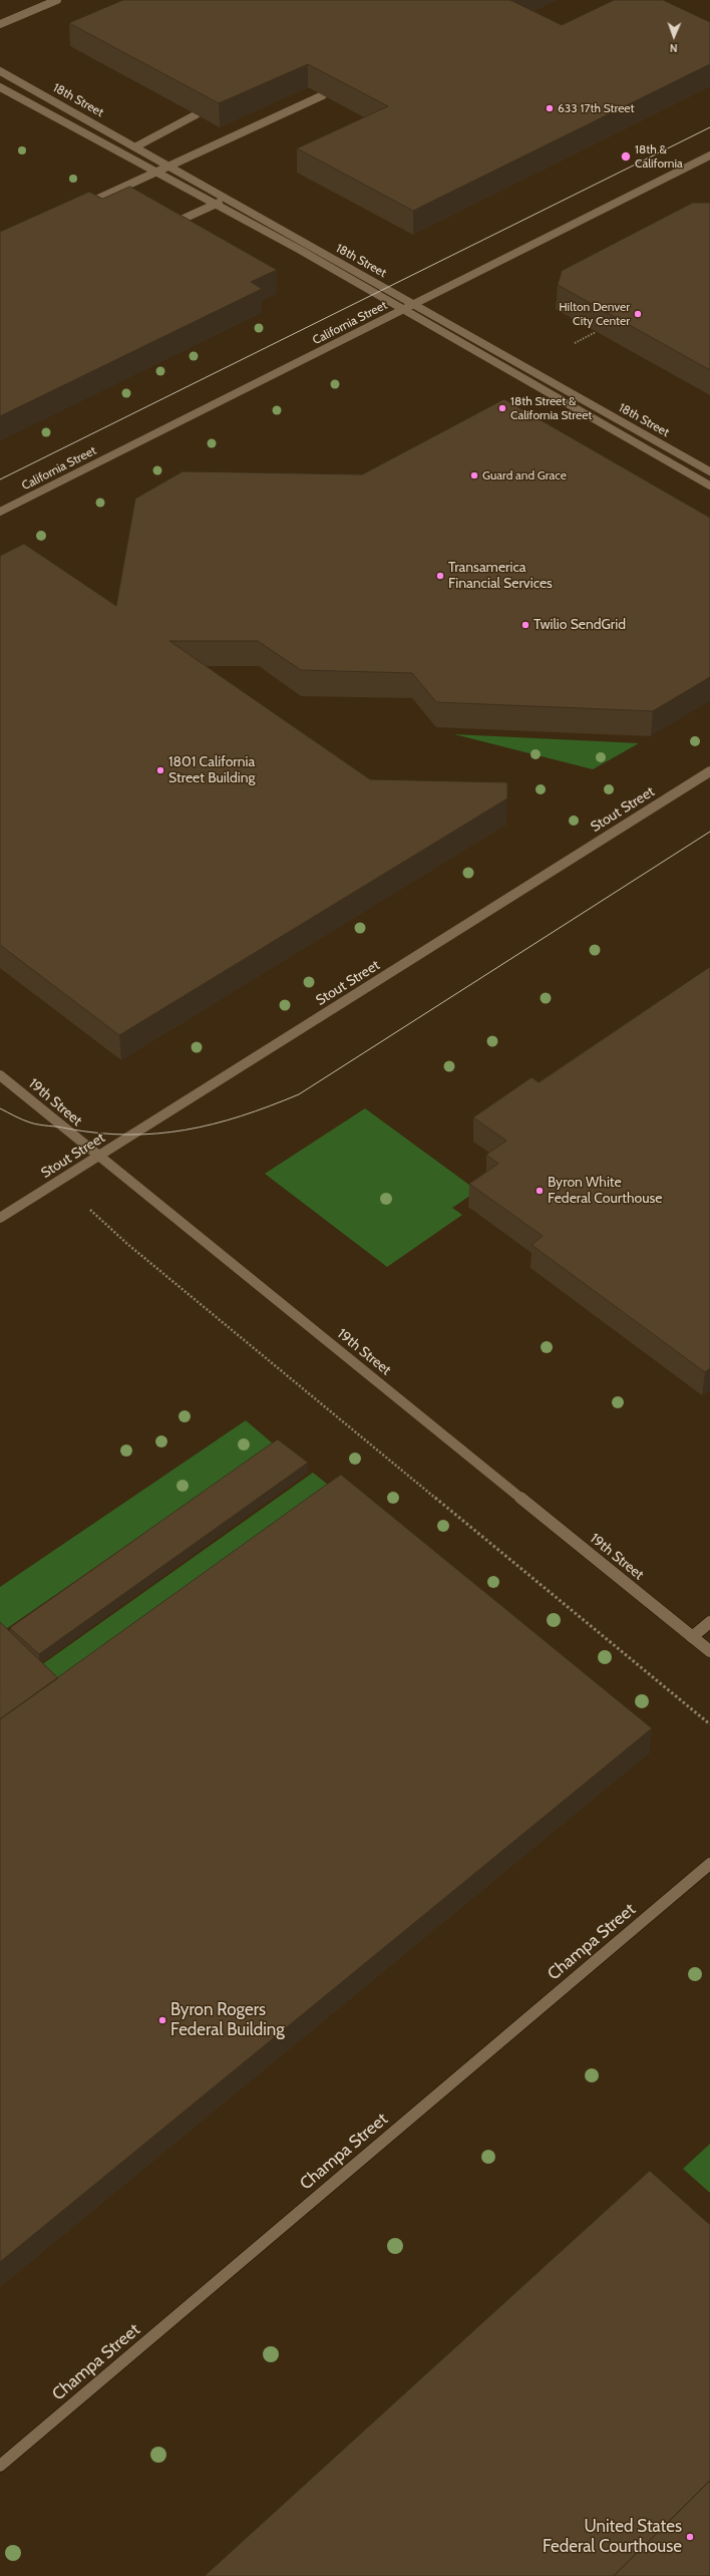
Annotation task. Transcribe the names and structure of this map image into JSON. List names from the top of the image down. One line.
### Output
{"streets":{"main road":["18th Street","California Street","Stout Street","19th Street","Champa Street"]},"crossings":[["18th Street","California Street"],["Stout Street","19th Street"]],"places":["633 17th Street","18th & California","Hilton Denver City Center","18th Street & California Street","Guard and Grace","Transamerica Financial Services","Twilio SendGrid","1801 California Street Building","Byron White Federal Courthouse","Byron Rogers Federal Building","United States Federal Courthouse"],"north":"bottom"}
